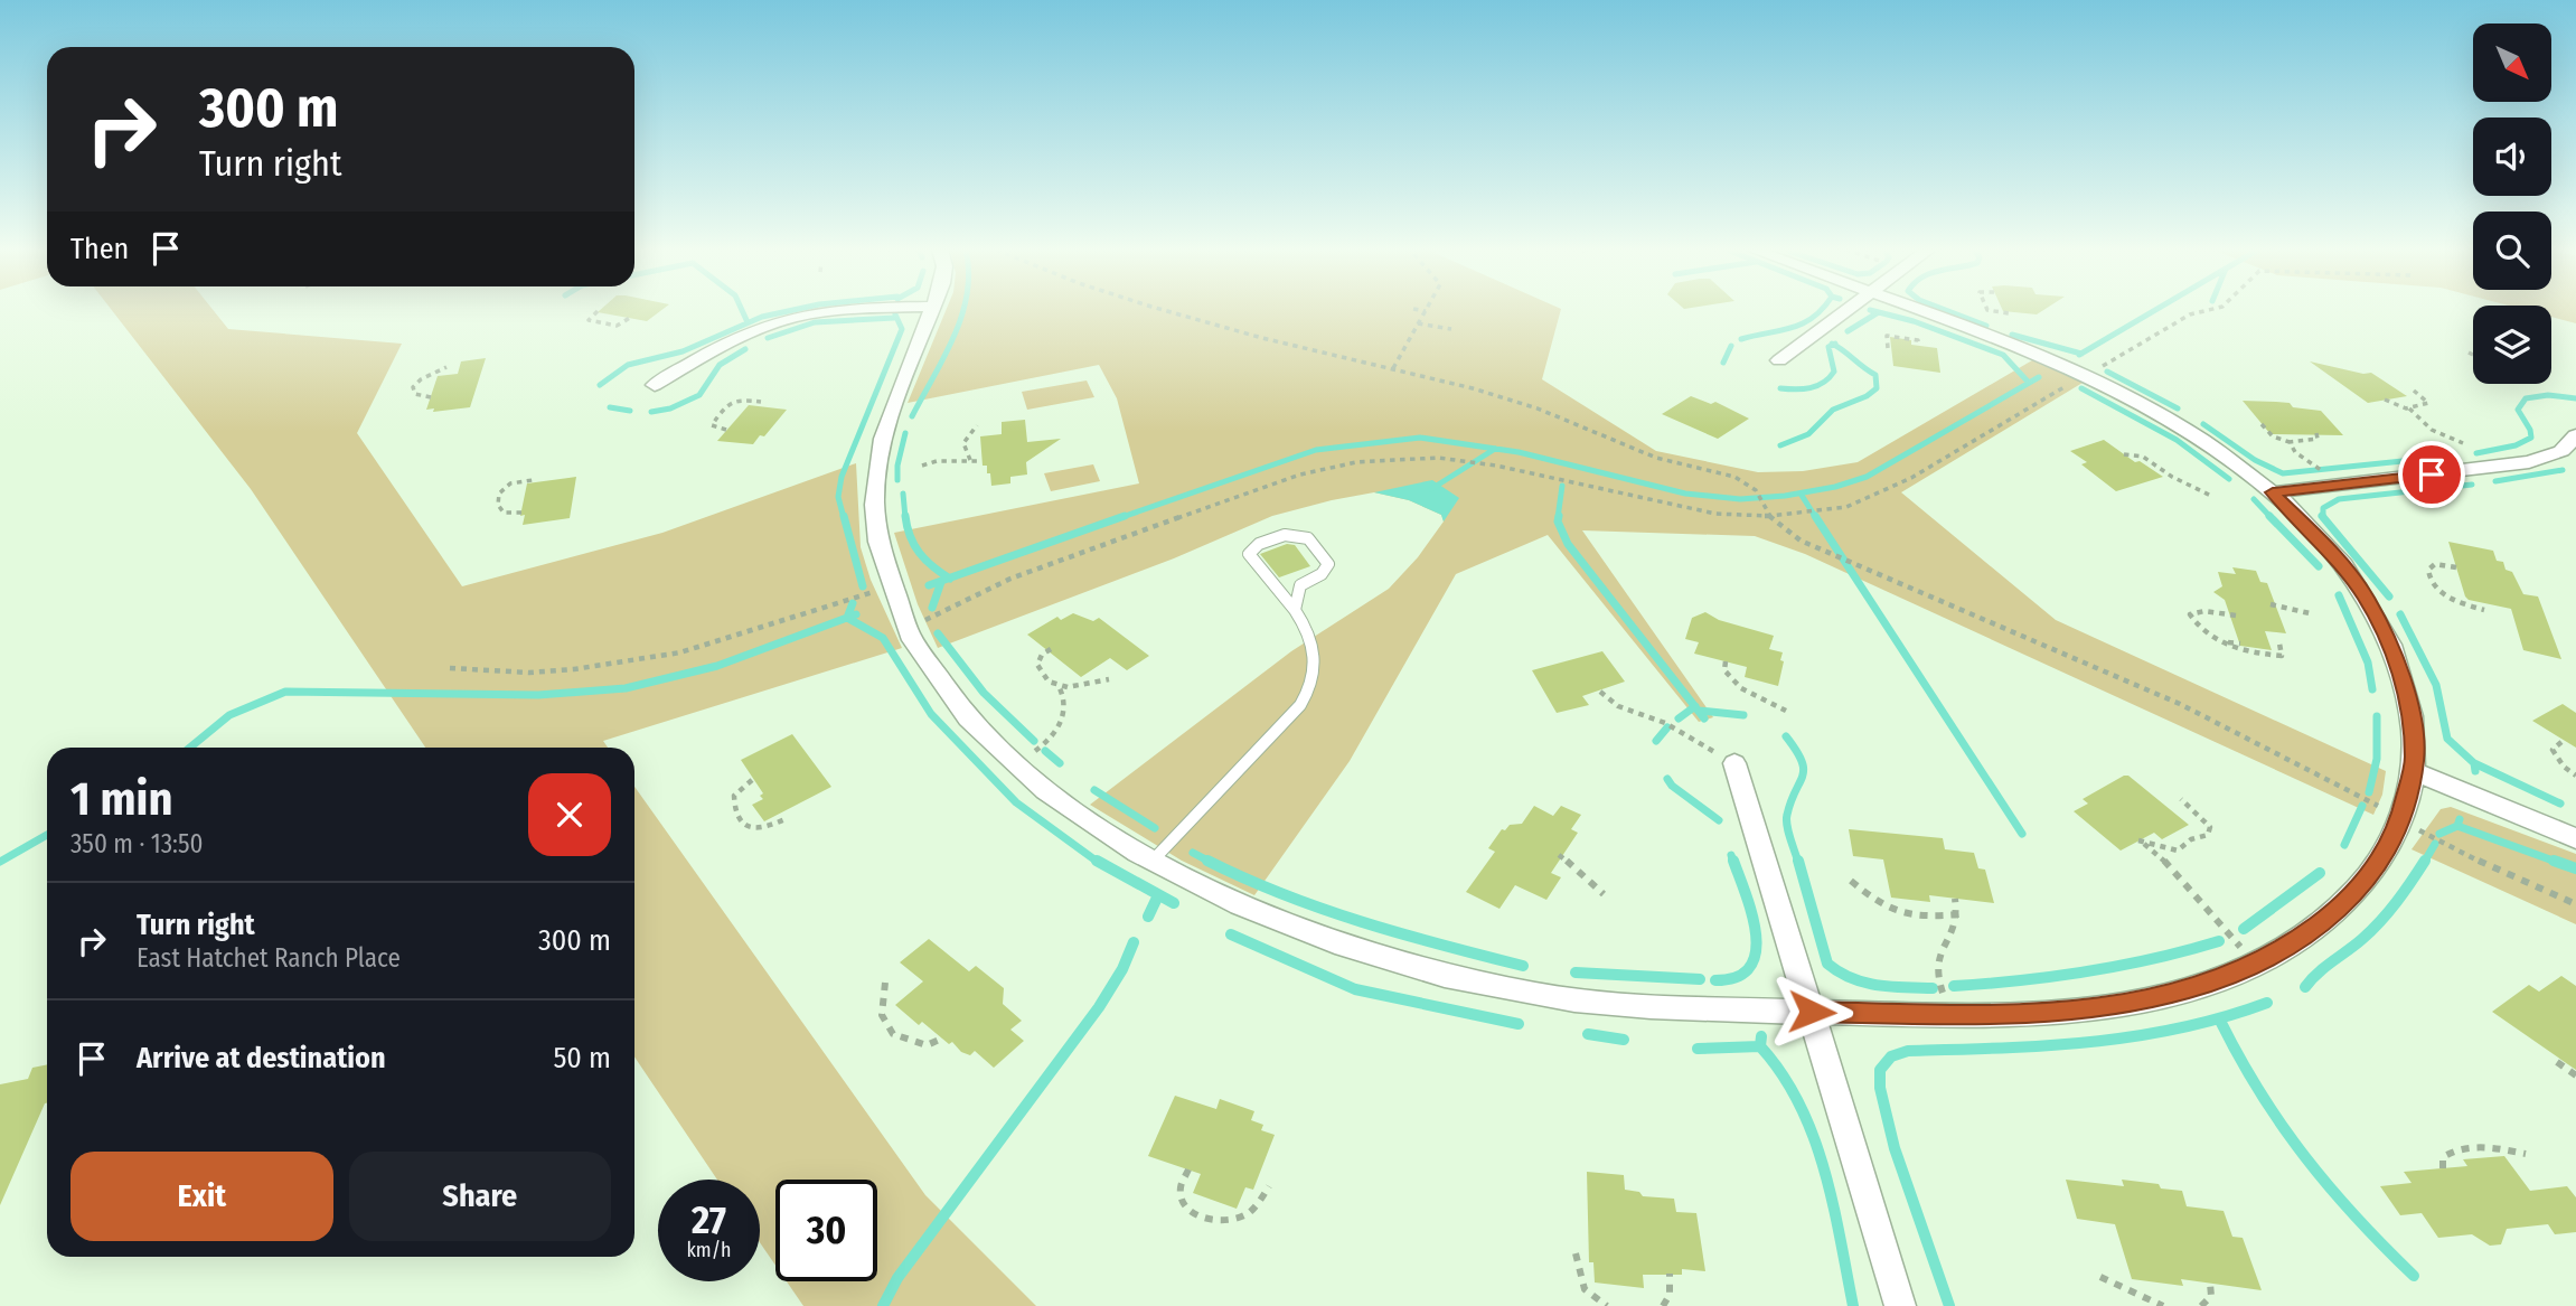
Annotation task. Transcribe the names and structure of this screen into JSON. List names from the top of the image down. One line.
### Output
{"north":"bottom right","page":{"turn":["300 m","Turn right"],"then":"Then","heading":["1 min","350 m · 13:50"],"list":[{"name":"Turn right","note":"East Hatchet Ranch Place","value":"300 m"},{"name":"Arrive at destination","value":"50 m"}],"buttons":["Exit","Share"],"speed":"27 km/h","limit":"30"}}
